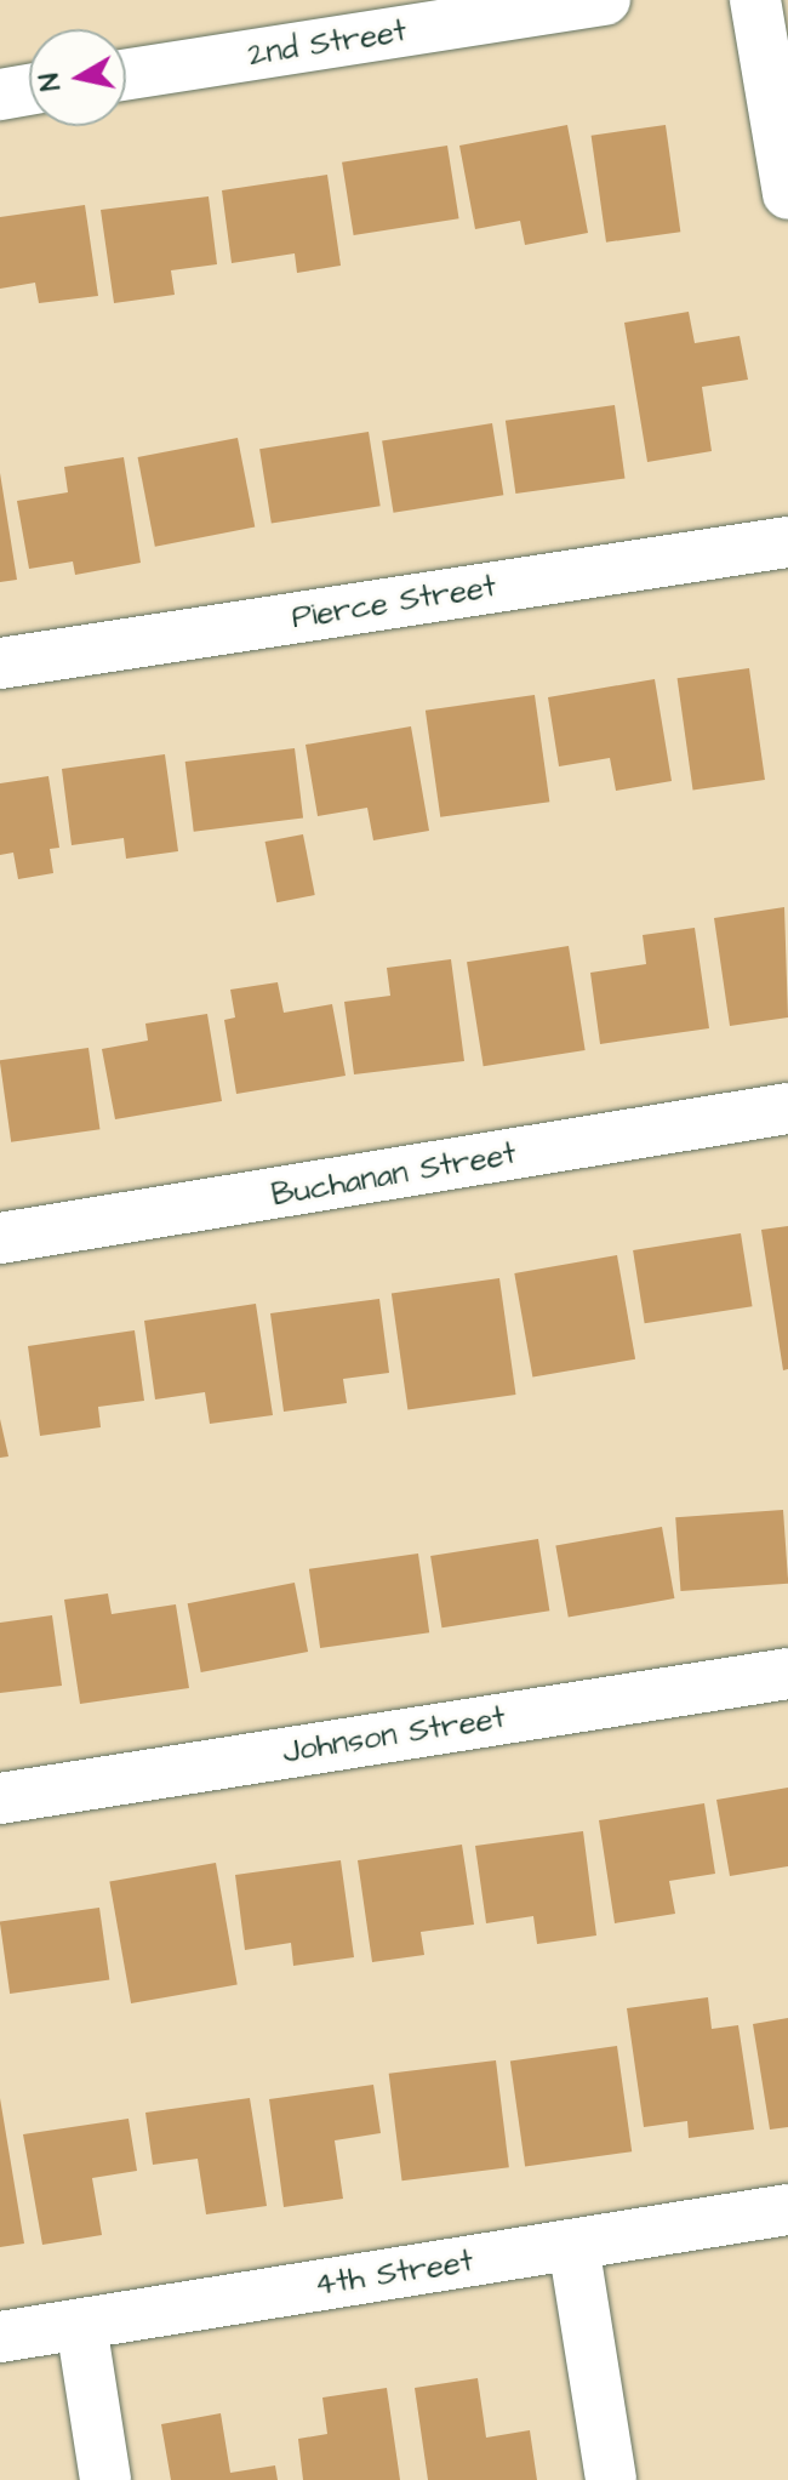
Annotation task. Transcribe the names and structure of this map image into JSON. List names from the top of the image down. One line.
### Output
{"streets":{"street":["2nd Street","Pierce Street","Buchanan Street","Johnson Street","4th Street"]},"north":"left"}
